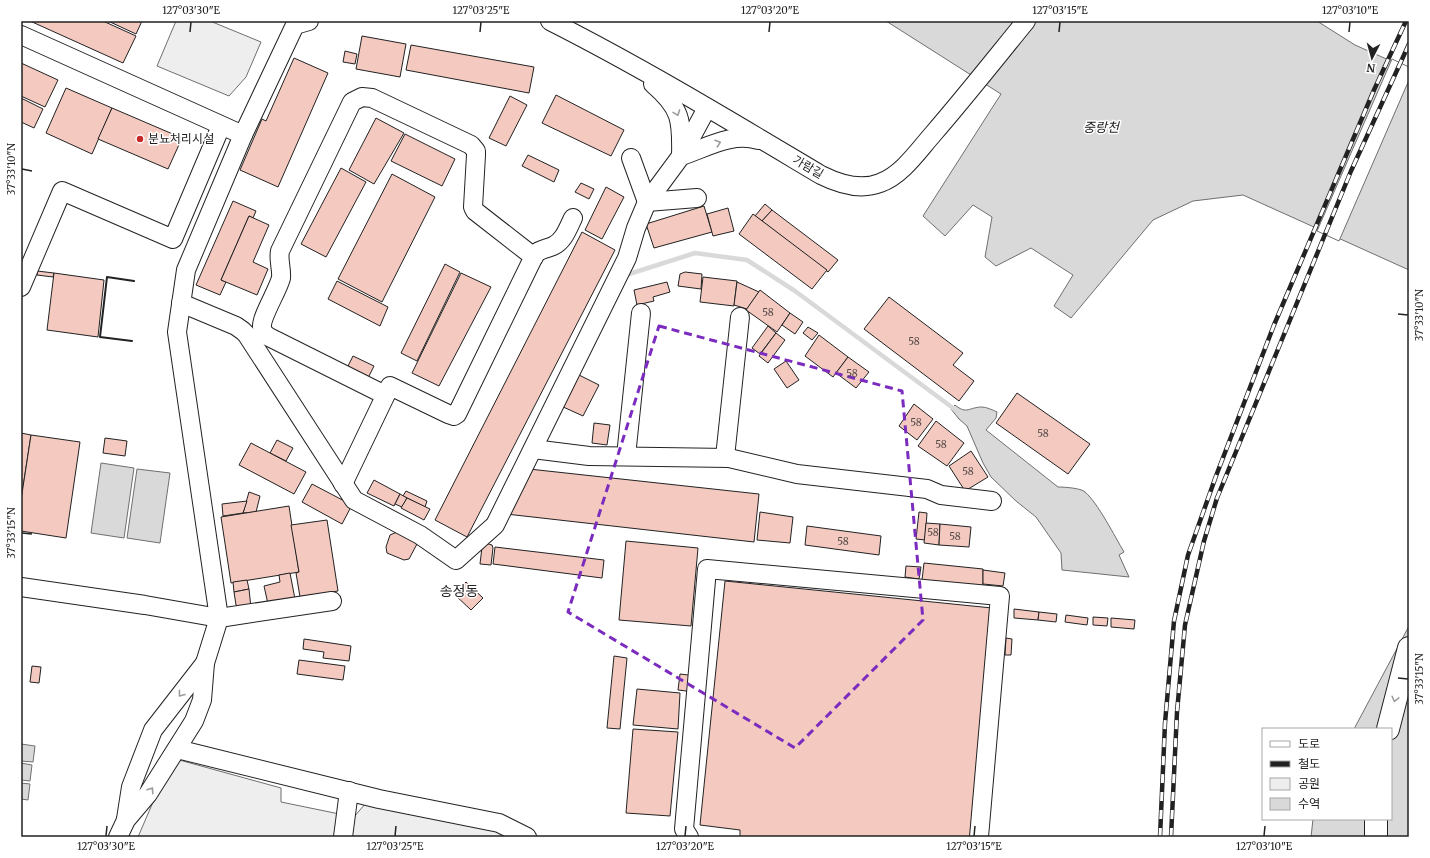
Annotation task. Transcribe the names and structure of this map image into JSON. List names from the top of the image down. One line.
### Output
{"streets":{"street":["가람길"]},"districts":["송정동"],"water":["중랑천"],"places":["분뇨처리시설"],"house_numbers":["58","58","58","58","58","58","58","58","58","58"],"legend":["도로","철도","공원","수역"],"north":"bottom","coordinates":["127°03'30\"E","127°03'25\"E","127°03'20\"E","127°03'15\"E","127°03'10\"E","37°33'10\"N","37°33'15\"N"]}
